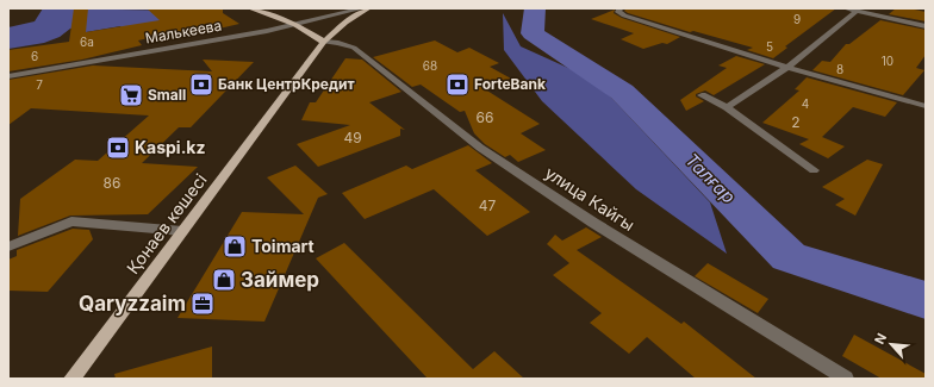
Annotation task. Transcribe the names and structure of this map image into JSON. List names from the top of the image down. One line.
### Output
{"streets":{"main road":["Қонаев көшесі"],"street":["Малькеева","улица Кайгы"]},"crossings":[["улица Кайгы","Қонаев көшесі"]],"water":["Талғар"],"places":{"bank":["Банк ЦентрКредит","ForteBank","Kaspi.kz"],"supermarket":["Small"],"shop":["Toimart","Займер"],"office":["Qaryzzaim"]},"house_numbers":["9","6а","5","6","10","68","8","7","4","66","2","49","86","47"],"north":"top left"}
